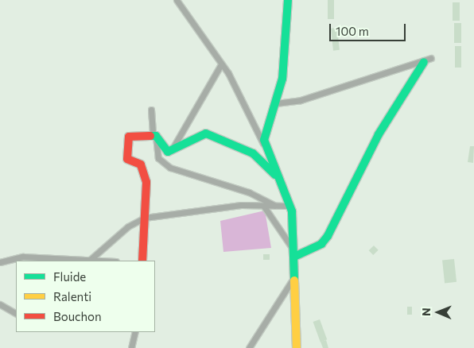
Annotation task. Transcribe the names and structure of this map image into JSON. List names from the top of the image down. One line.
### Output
{"legend":["Fluide","Ralenti","Bouchon"],"scale_bar":"100 m","north":"left"}
